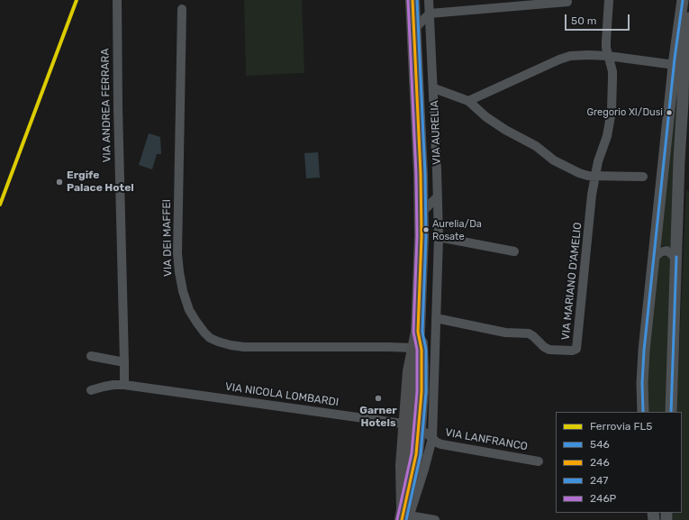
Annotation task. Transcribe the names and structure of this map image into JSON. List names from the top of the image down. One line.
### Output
{"streets":{"main road":["VIA AURELIA"],"street":["VIA ANDREA FERRARA","VIA DEI MAFFEI","VIA MARIANO D'AMELIO","VIA NICOLA LOMBARDI","VIA LANFRANCO"]},"crossings":[["VIA ANDREA FERRARA","VIA NICOLA LOMBARDI"],["VIA AURELIA","VIA DEI MAFFEI"],["VIA AURELIA","VIA MARIANO D'AMELIO"],["VIA AURELIA","VIA NICOLA LOMBARDI"],["VIA AURELIA","VIA LANFRANCO"],["VIA NICOLA LOMBARDI","VIA LANFRANCO"]],"places":["Gregorio XI/Dusi","Ergife Palace Hotel","Aurelia/Da Rosate","Garner Hotels"],"lines":["rail line FL5","transit line 546","transit line 246","transit line 247","transit line 246P"],"legend":["Ferrovia FL5","546","246","247","246P"],"scale_bar":"50 m"}
